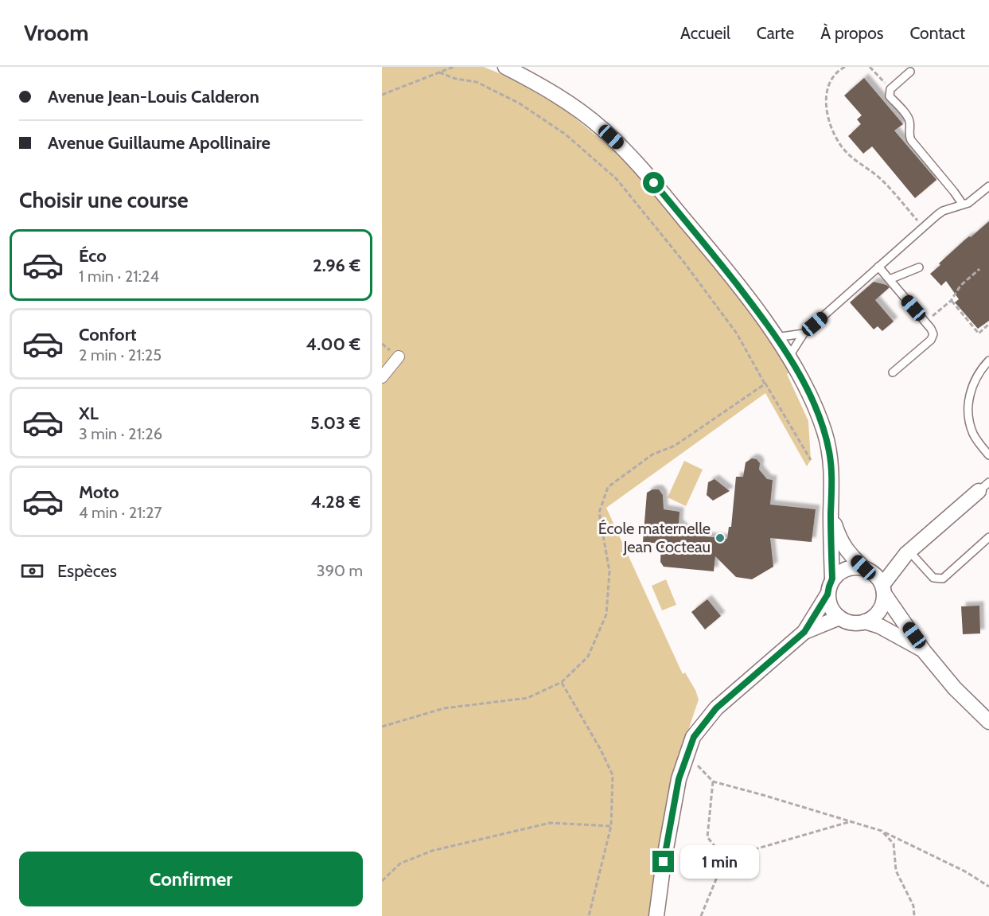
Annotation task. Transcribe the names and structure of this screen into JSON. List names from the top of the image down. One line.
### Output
{"places":["École maternelle Jean Cocteau"],"page":{"header":"Vroom","nav":["Accueil","Carte","À propos","Contact"],"banner":["Avenue Jean-Louis Calderon","Avenue Guillaume Apollinaire"],"heading":"Choisir une course","list":[{"name":"Éco","note":"1 min · 21:24","value":"2.96 €"},{"name":"Confort","note":"2 min · 21:25","value":"4.00 €"},{"name":"XL","note":"3 min · 21:26","value":"5.03 €"},{"name":"Moto","note":"4 min · 21:27","value":"4.28 €"}],"pay":["Espèces","390 m"],"buttons":"Confirmer","bubble":"1 min"}}
